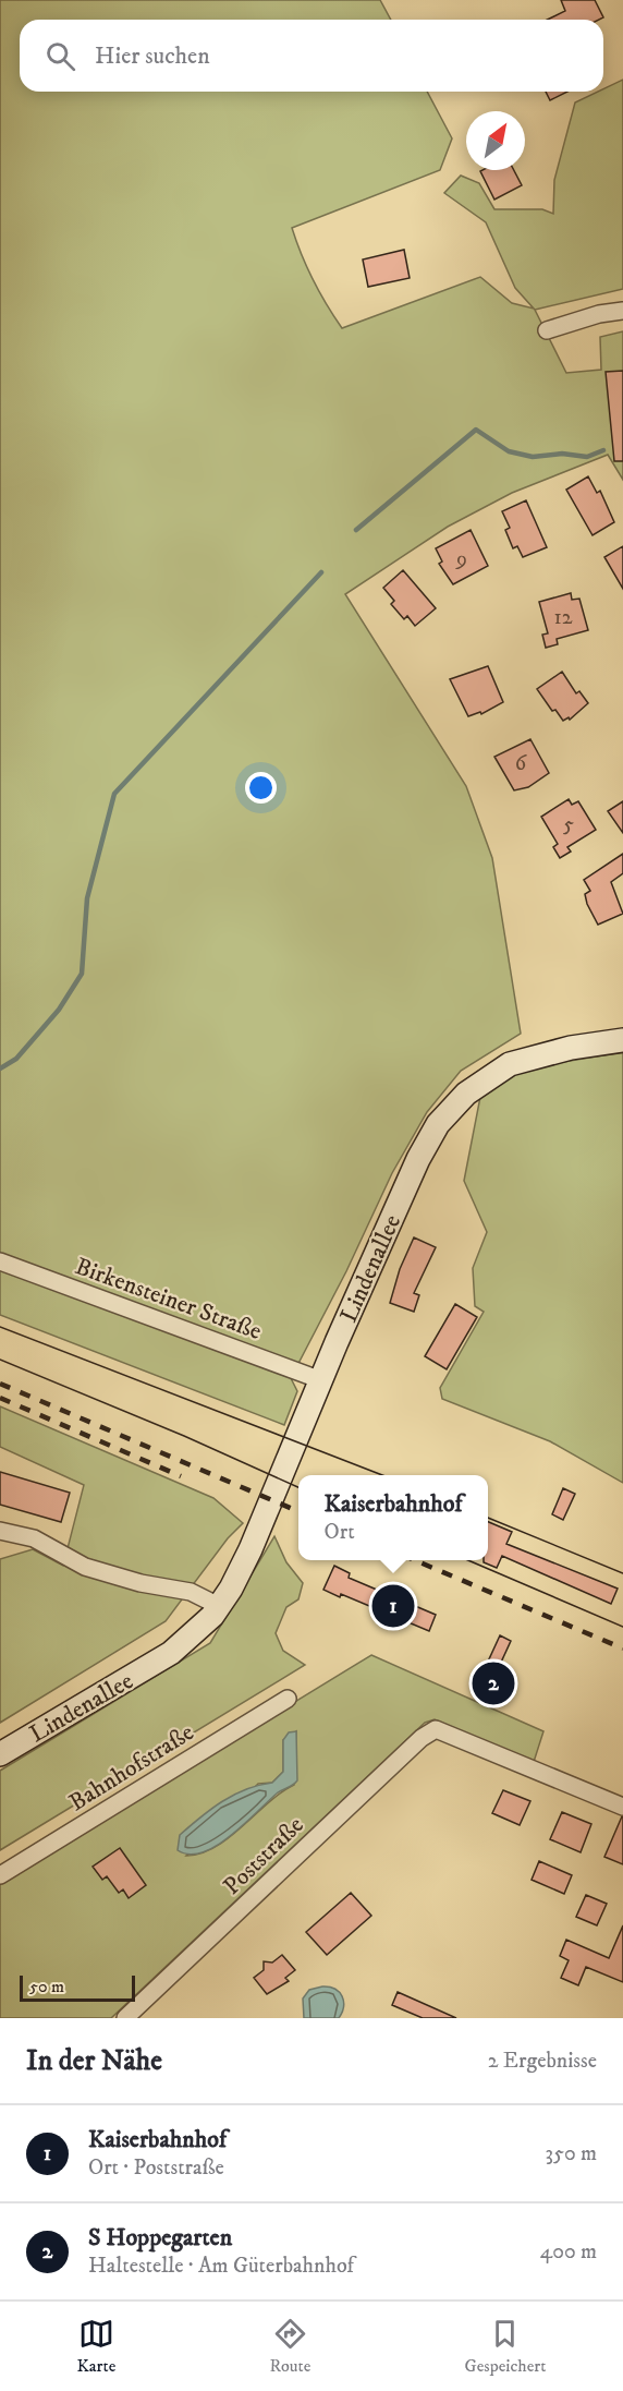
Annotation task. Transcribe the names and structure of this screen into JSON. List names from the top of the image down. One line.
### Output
{"streets":{"street":["Lindenallee","Birkensteiner Straße","Bahnhofstraße","Poststraße"]},"crossings":[["Lindenallee","Birkensteiner Straße"]],"house_numbers":["9","12","6","5"],"scale_bar":"50 m","north":"top right","page":{"search":"Hier suchen","popup":["Kaiserbahnhof","Ort"],"pins":["1","2"],"scale":"50 m","heading":["In der Nähe","2 Ergebnisse"],"list":[{"mark":"1","name":"Kaiserbahnhof","note":"Ort · Poststraße","value":"350 m"},{"mark":"2","name":"S Hoppegarten","note":"Haltestelle · Am Güterbahnhof","value":"400 m"}],"nav":["Karte","Route","Gespeichert"]}}
